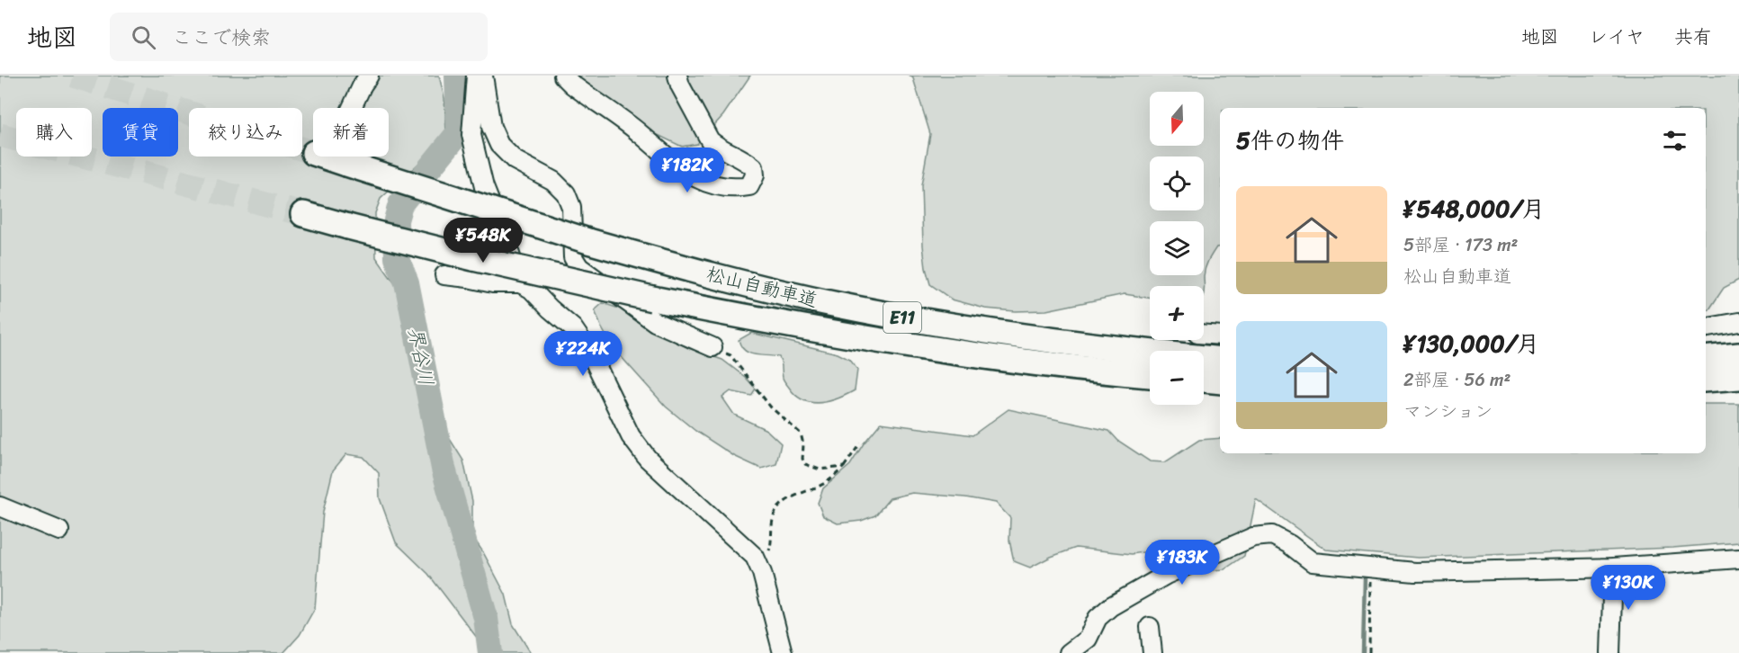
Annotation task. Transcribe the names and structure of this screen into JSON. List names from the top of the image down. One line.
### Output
{"streets":{"highway":["松山自動車道","E11"]},"water":["界谷川"],"north":"bottom","page":{"header":"地図","search":"ここで検索","nav":["地図","レイヤ","共有"],"map_buttons":["+","−"],"chip":["購入","賃貸","絞り込み","新着"],"heading":"5件の物件","price":["¥182K","¥548K","¥224K","¥183K","¥130K"],"list":[{"name":"¥548,000/月","note":"5部屋 · 173 m² · 松山自動車道"},{"name":"¥130,000/月","note":"2部屋 · 56 m² · マンション"}]}}
